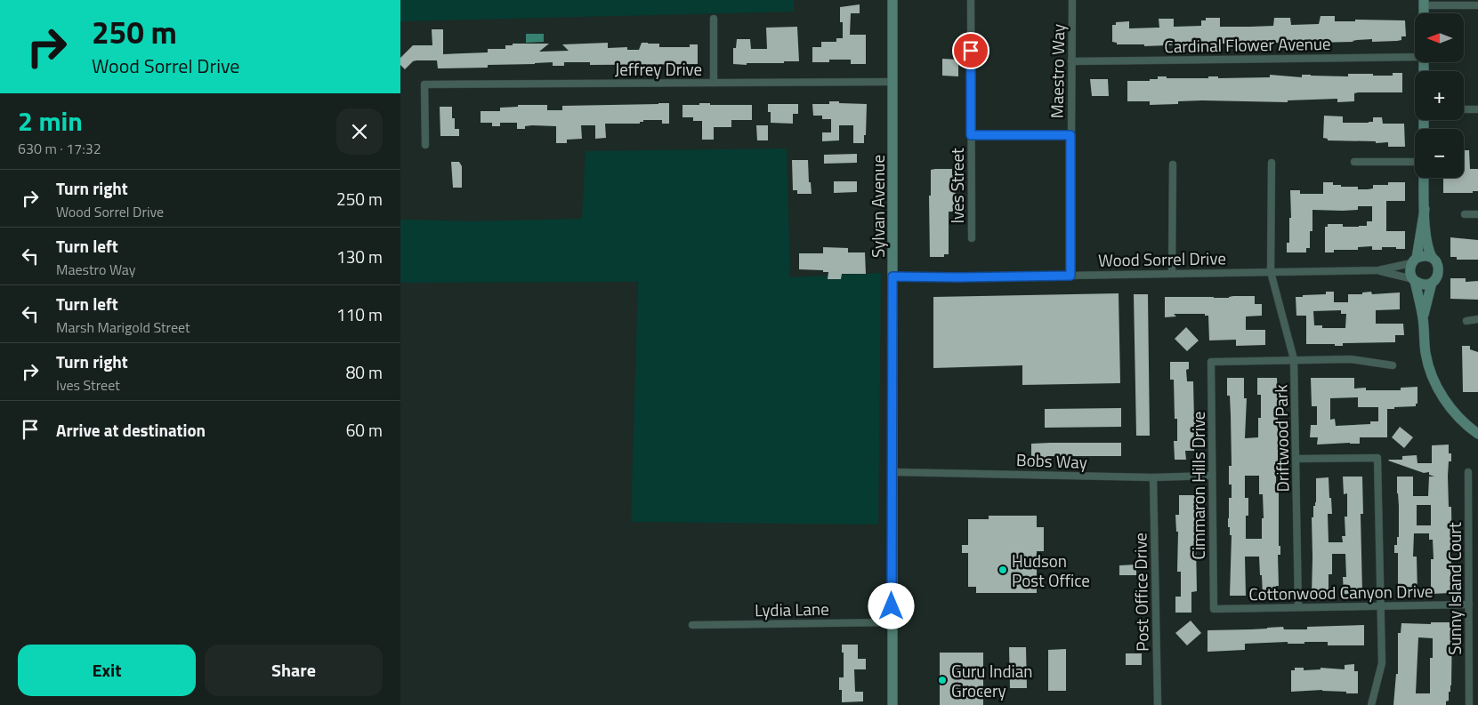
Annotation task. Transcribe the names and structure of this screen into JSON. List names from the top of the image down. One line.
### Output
{"streets":{"main road":["Sylvan Avenue"],"street":["Cardinal Flower Avenue","Jeffrey Drive","Maestro Way","Ives Street","Wood Sorrel Drive","Driftwood Park","Bobs Way","Cimmaron Hills Drive","Sunny Island Court","Post Office Drive","Cottonwood Canyon Drive","Lydia Lane"]},"crossings":[["Cardinal Flower Avenue","Maestro Way"],["Jeffrey Drive","Sylvan Avenue"],["Maestro Way","Wood Sorrel Drive"],["Sylvan Avenue","Wood Sorrel Drive"],["Sylvan Avenue","Bobs Way"],["Sylvan Avenue","Lydia Lane"],["Wood Sorrel Drive","Driftwood Park"],["Driftwood Park","Cimmaron Hills Drive"],["Driftwood Park","Cottonwood Canyon Drive"],["Bobs Way","Cimmaron Hills Drive"],["Bobs Way","Post Office Drive"],["Cimmaron Hills Drive","Cottonwood Canyon Drive"],["Sunny Island Court","Cottonwood Canyon Drive"]],"places":["Hudson Post Office","Guru Indian Grocery"],"north":"left","page":{"turn":["250 m","Wood Sorrel Drive"],"map_buttons":["+","−"],"heading":["2 min","630 m · 17:32"],"list":[{"name":"Turn right","note":"Wood Sorrel Drive","value":"250 m"},{"name":"Turn left","note":"Maestro Way","value":"130 m"},{"name":"Turn left","note":"Marsh Marigold Street","value":"110 m"},{"name":"Turn right","note":"Ives Street","value":"80 m"},{"name":"Arrive at destination","value":"60 m"}],"buttons":["Exit","Share"]}}
